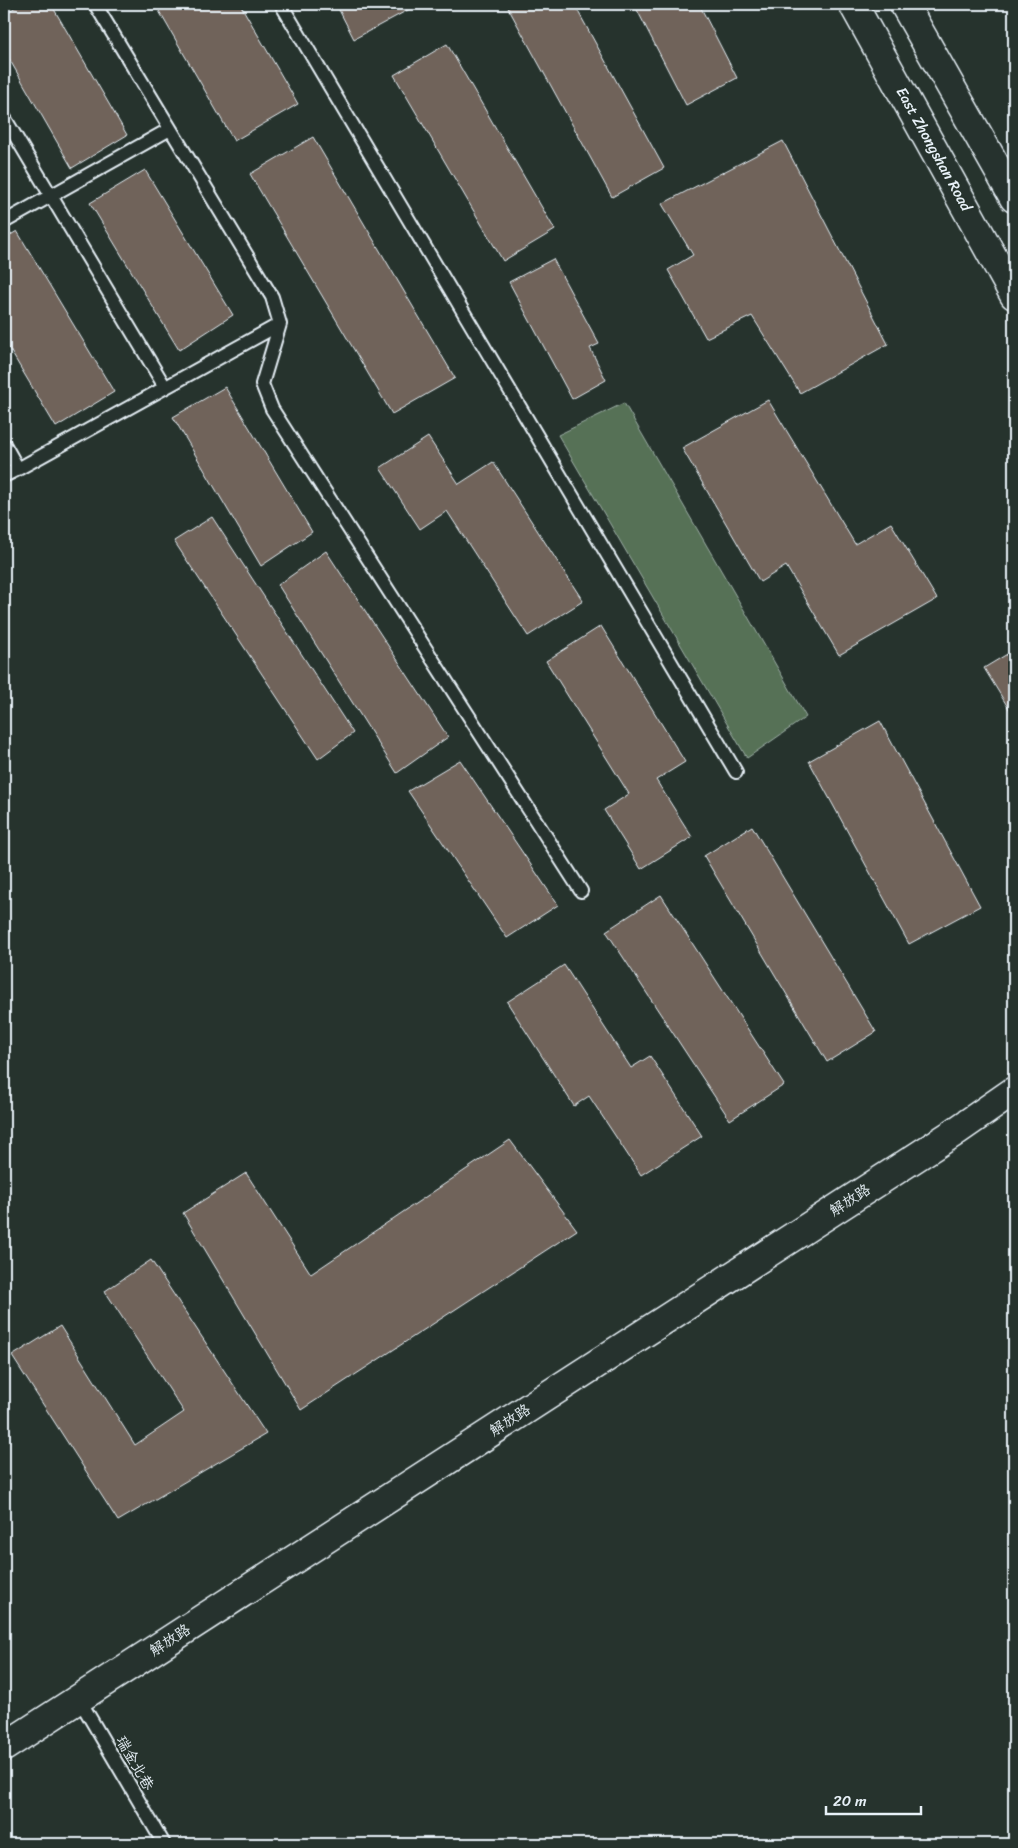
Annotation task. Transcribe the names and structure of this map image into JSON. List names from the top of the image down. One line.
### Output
{"streets":{"street":["East Zhongshan Road","解放路"],"lane":["瑞金北巷"]},"crossings":[["解放路","瑞金北巷"]],"scale_bar":"20 m"}
